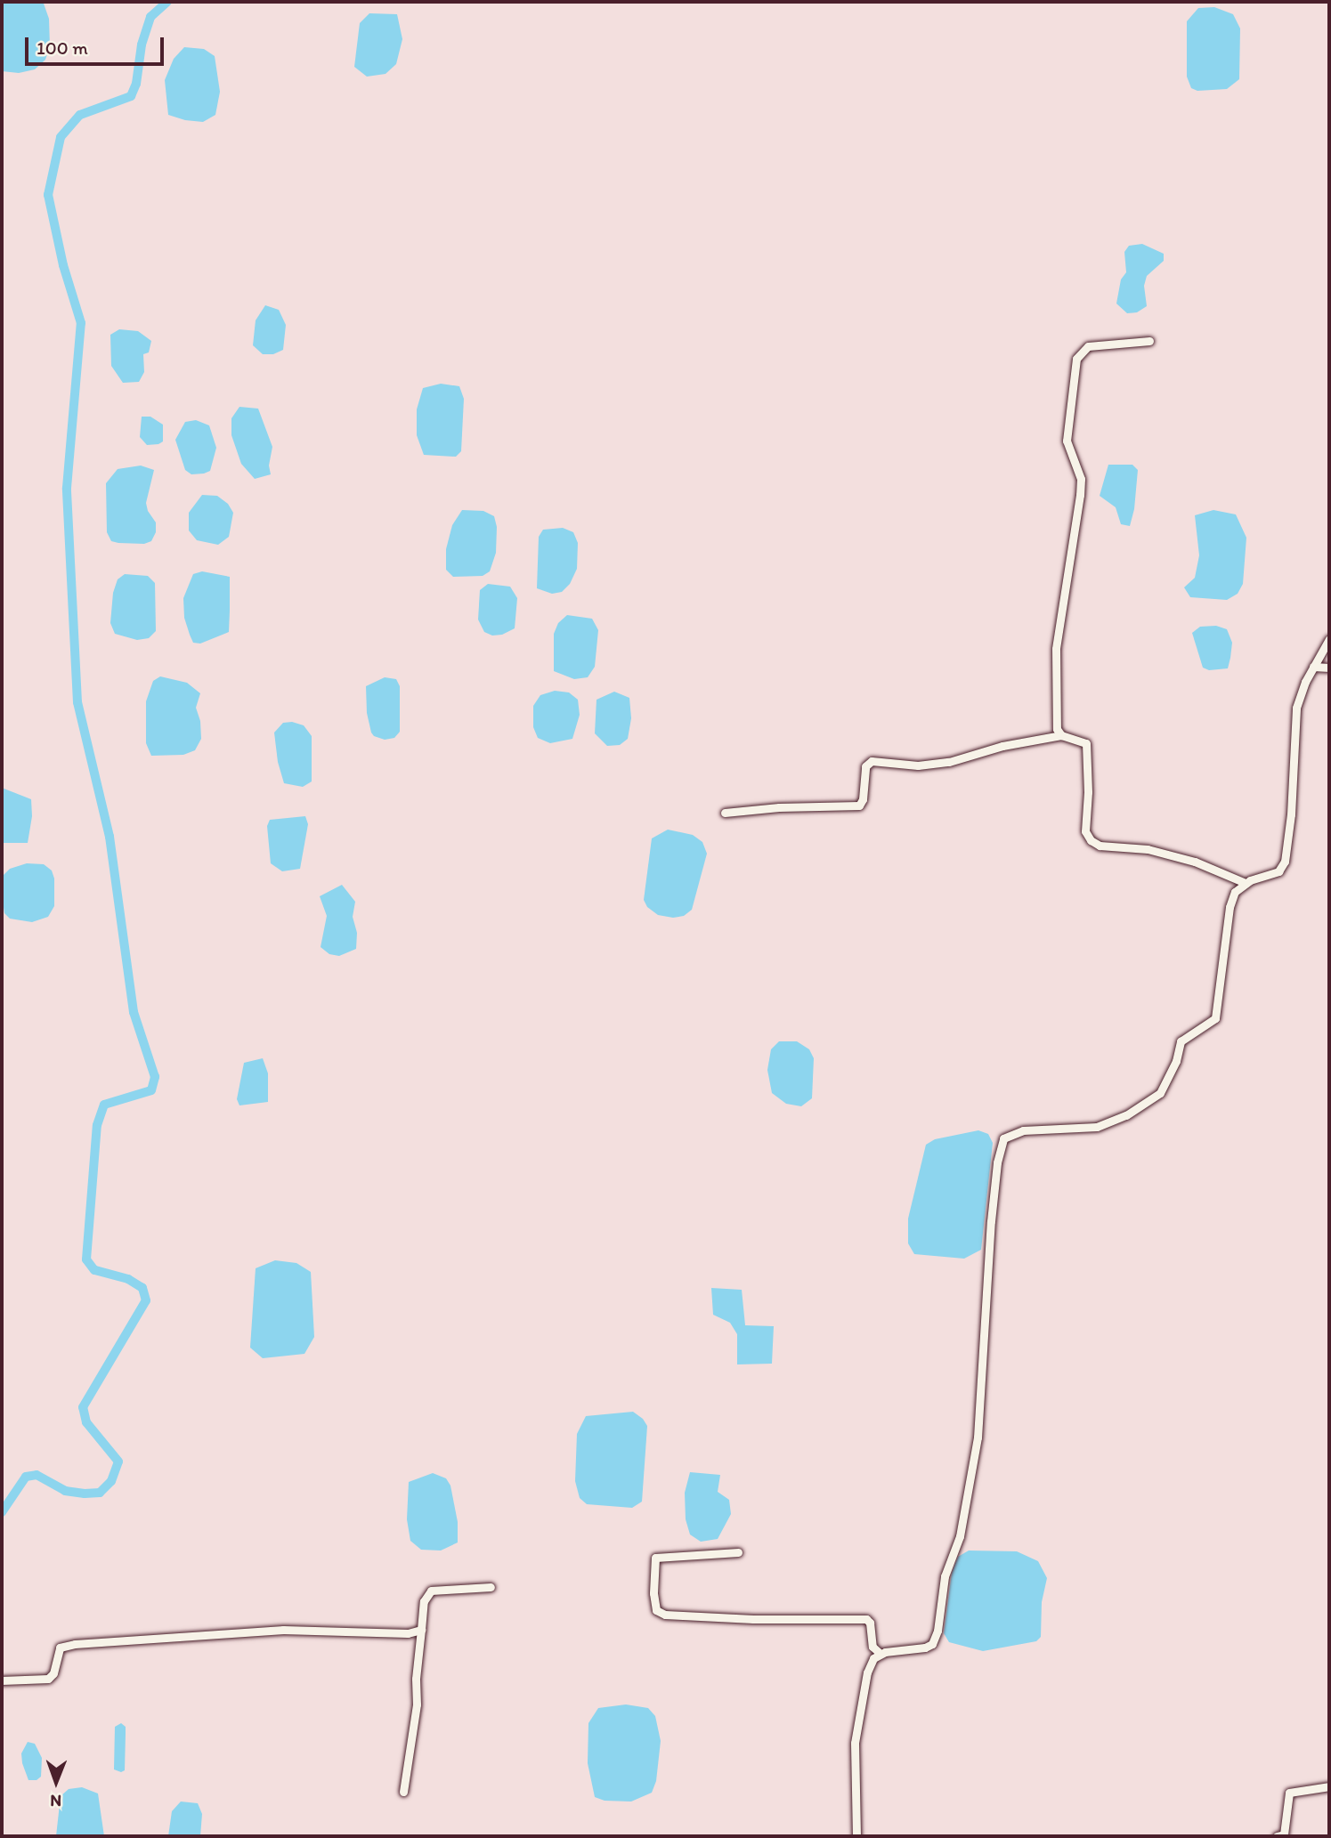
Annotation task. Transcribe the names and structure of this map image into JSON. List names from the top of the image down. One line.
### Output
{"scale_bar":"100 m","north":"bottom"}
